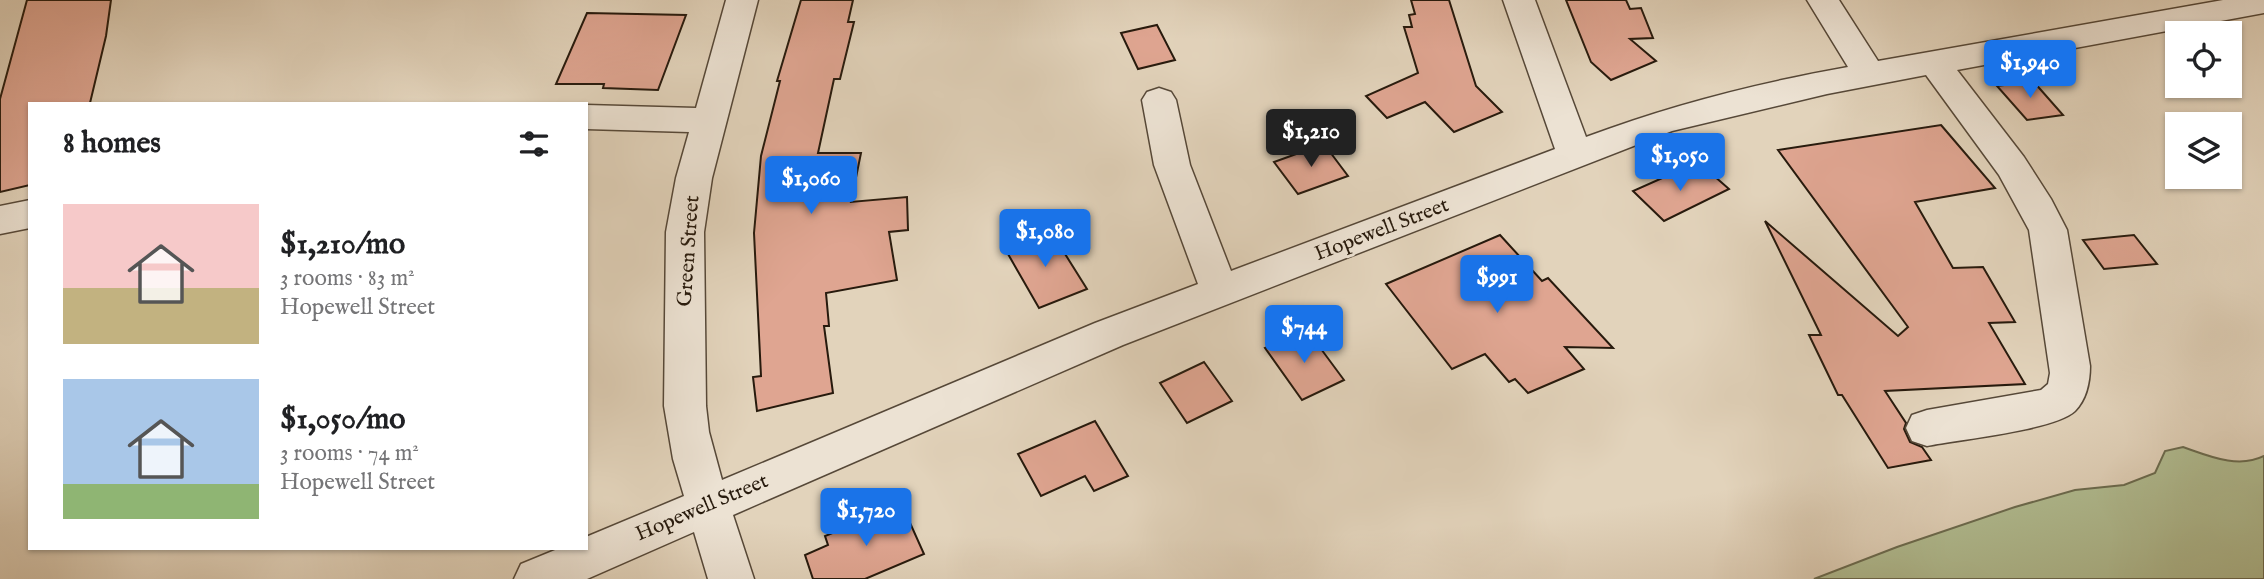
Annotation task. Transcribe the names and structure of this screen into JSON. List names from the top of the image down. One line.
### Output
{"streets":{"street":["Hopewell Street","Green Street"]},"crossings":[["Hopewell Street","Green Street"]],"page":{"price":["$1,940","$1,210","$1,050","$1,060","$1,080","$991","$744","$1,720"],"heading":"8 homes","list":[{"name":"$1,210/mo","note":"3 rooms · 83 m² · Hopewell Street"},{"name":"$1,050/mo","note":"3 rooms · 74 m² · Hopewell Street"}]}}
